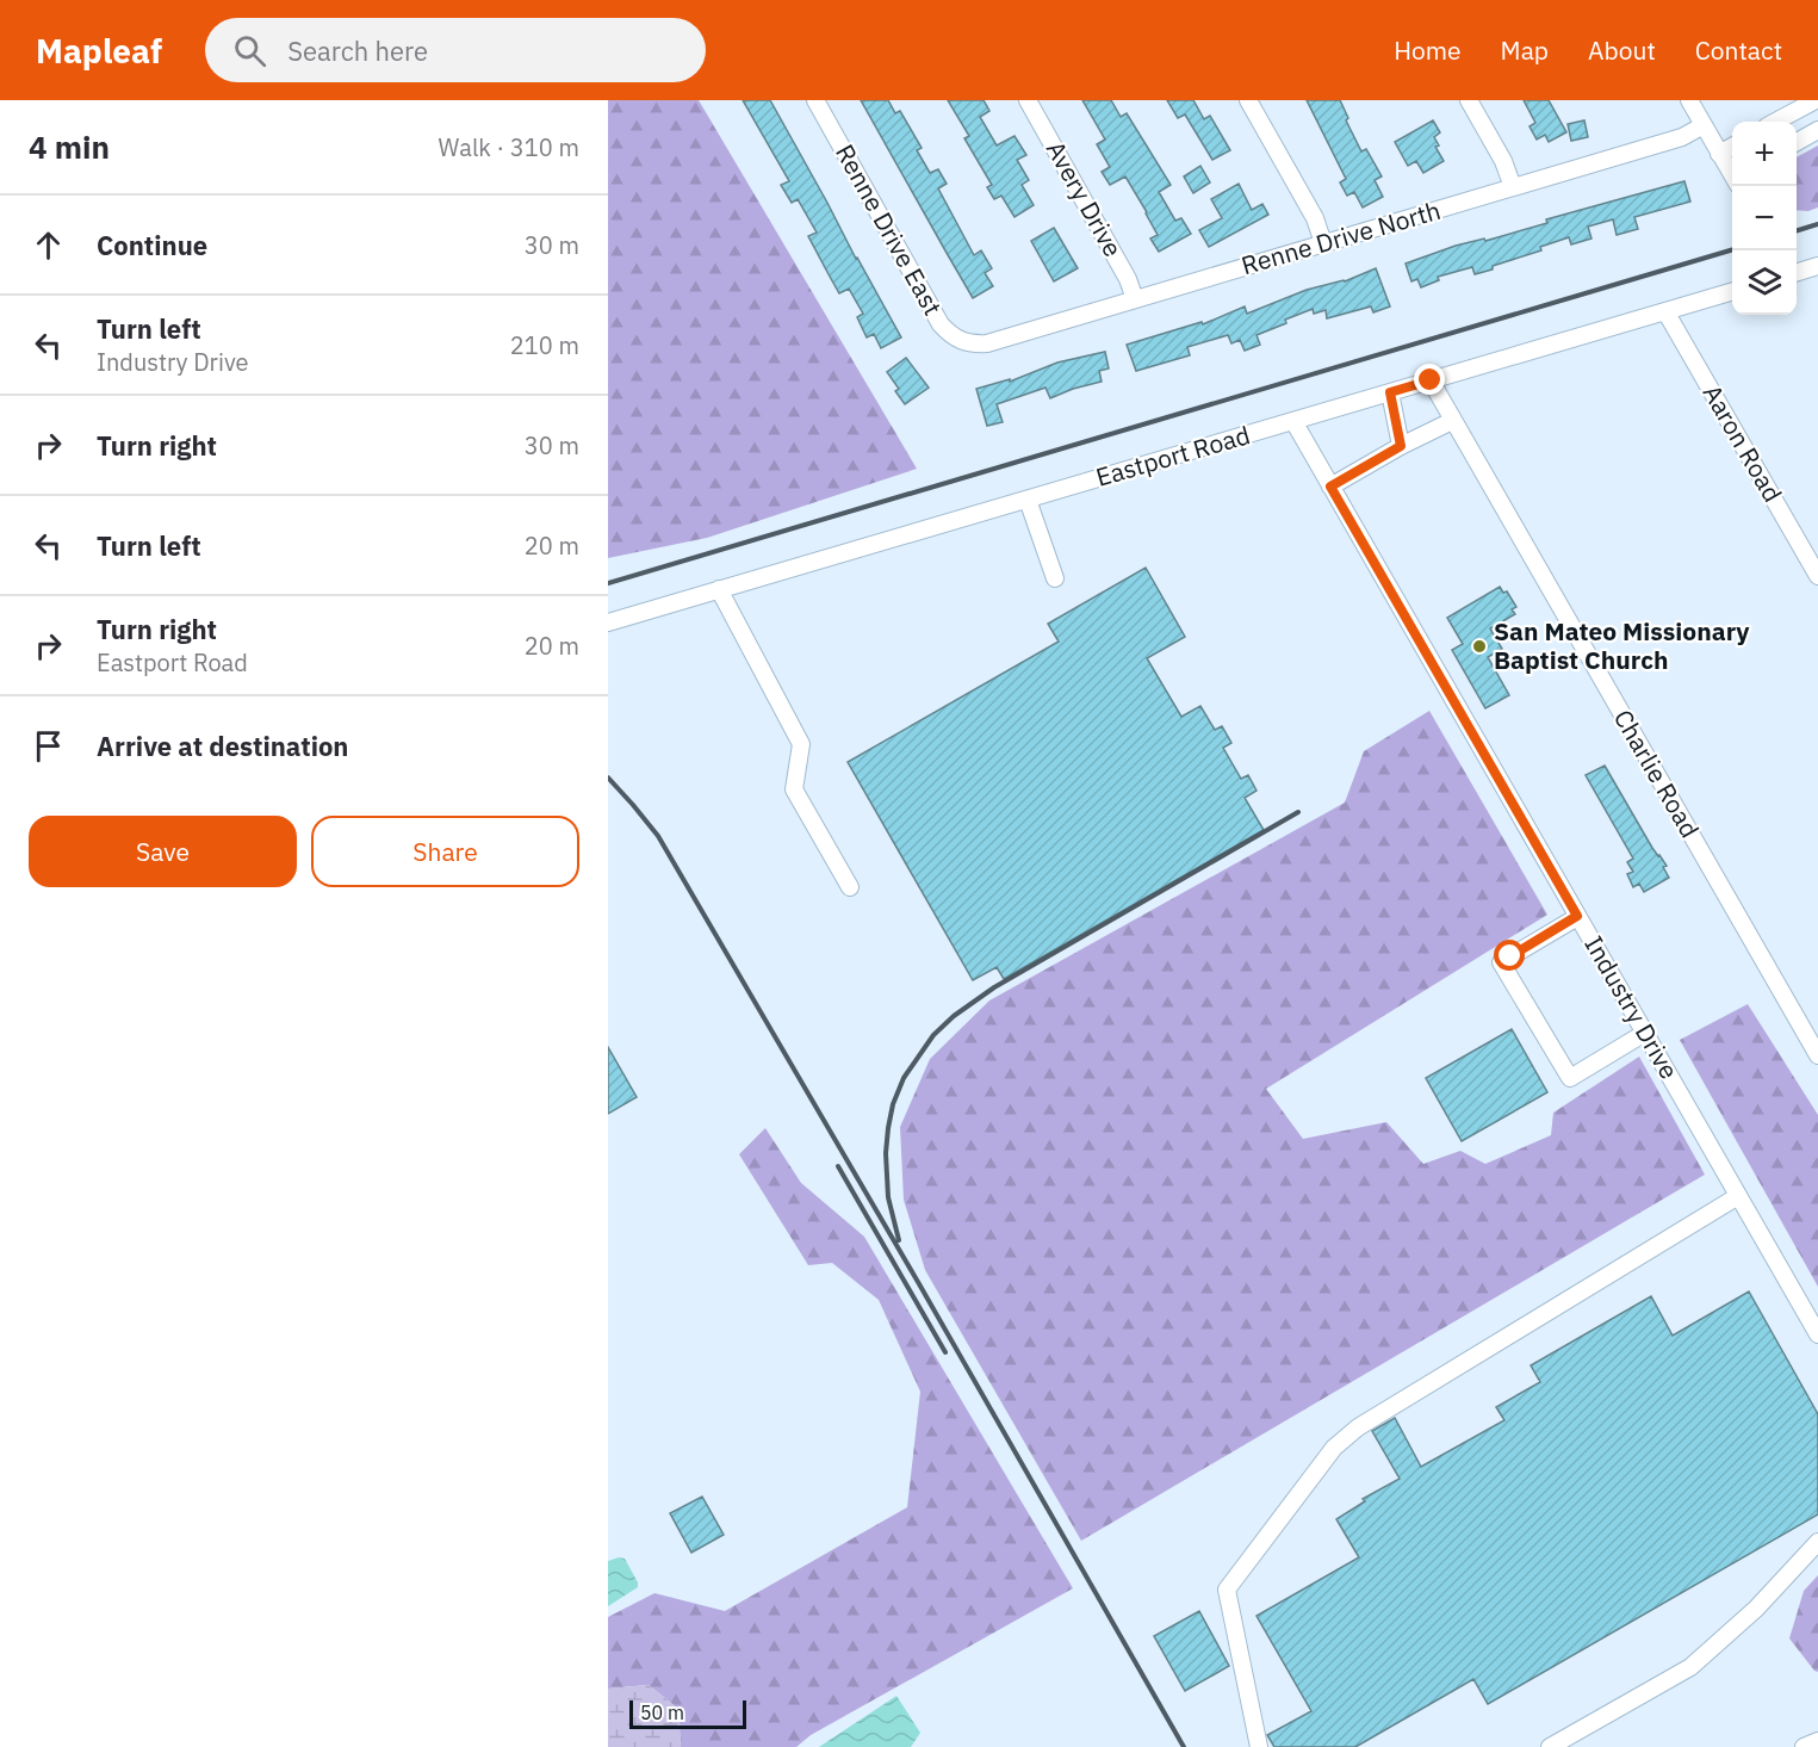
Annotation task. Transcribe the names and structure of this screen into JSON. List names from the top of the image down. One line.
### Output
{"streets":{"street":["Avery Drive","Renne Drive East","Renne Drive North","Aaron Road","Eastport Road","Charlie Road","Industry Drive"]},"crossings":[["Avery Drive","Renne Drive North"],["Renne Drive East","Renne Drive North"],["Aaron Road","Eastport Road"],["Eastport Road","Charlie Road"],["Eastport Road","Industry Drive"]],"places":["San Mateo Missionary Baptist Church"],"scale_bar":"50 m","page":{"header":"Mapleaf","search":"Search here","nav":["Home","Map","About","Contact"],"heading":["4 min","Walk · 310 m"],"map_buttons":["+","−"],"list":[["Continue","30 m"],["Turn left","Industry Drive","210 m"],["Turn right","30 m"],["Turn left","20 m"],["Turn right","Eastport Road","20 m"],"Arrive at destination"],"buttons":["Save","Share"],"scale":"50 m"}}
